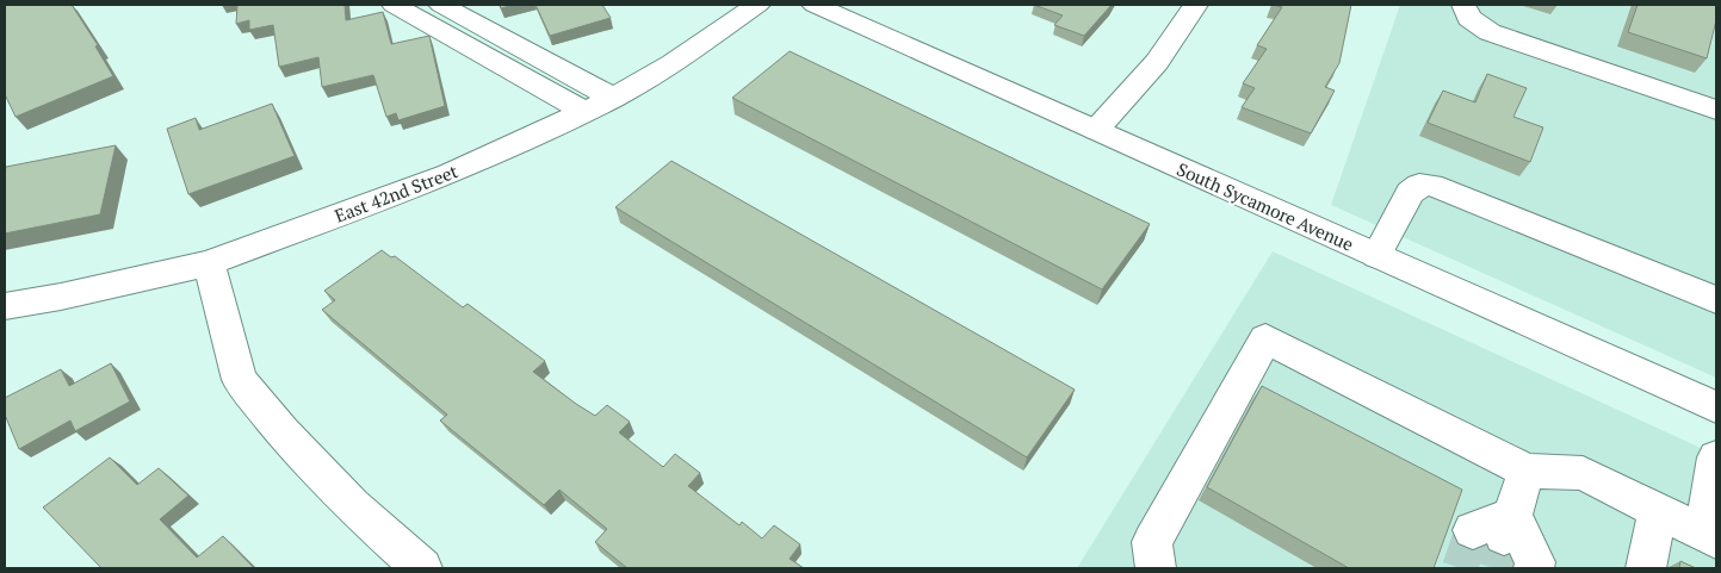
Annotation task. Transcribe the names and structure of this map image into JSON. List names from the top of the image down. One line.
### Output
{"streets":{"street":["East 42nd Street","South Sycamore Avenue"]}}
